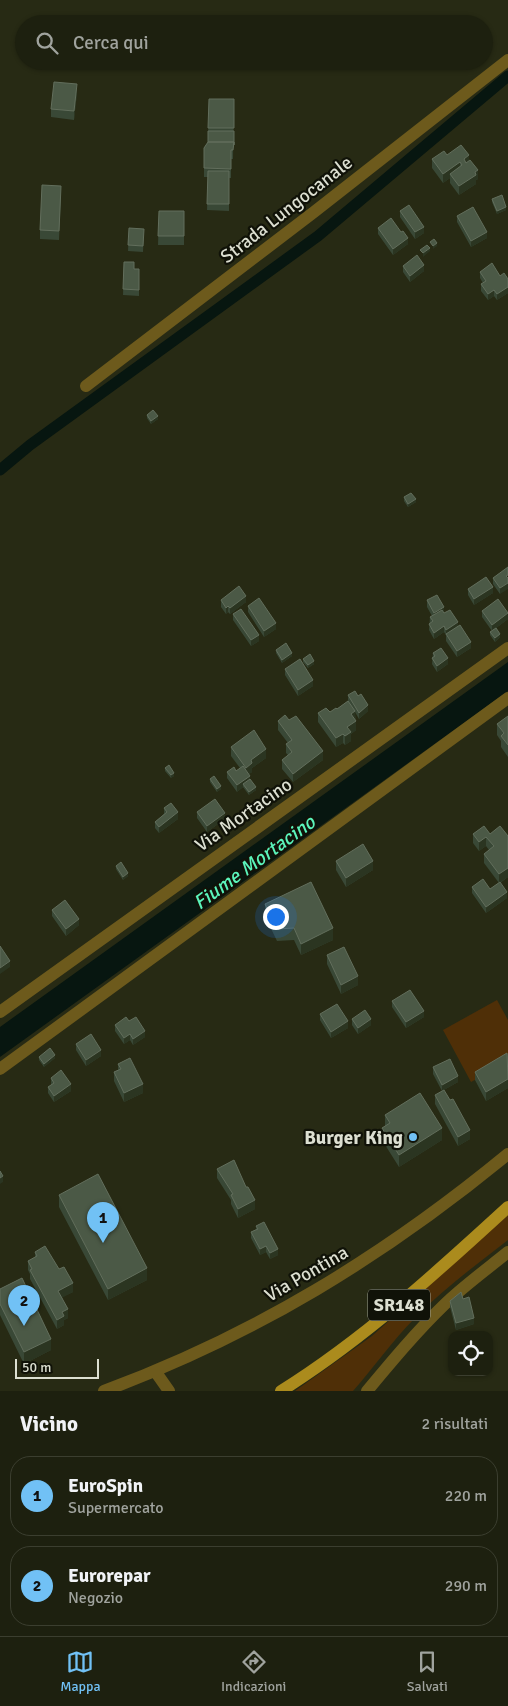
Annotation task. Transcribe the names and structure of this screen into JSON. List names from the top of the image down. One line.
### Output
{"streets":{"main road":["SR148"],"street":["Strada Lungocanale","Via Mortacino","Via Pontina"]},"water":["Fiume Mortacino"],"places":["Burger King"],"scale_bar":"50 m","page":{"search":"Cerca qui","pins":["1","2"],"scale":"50 m","heading":["Vicino","2 risultati"],"list":[{"mark":"1","name":"EuroSpin","note":"Supermercato","value":"220 m"},{"mark":"2","name":"Eurorepar","note":"Negozio","value":"290 m"}],"nav":["Mappa","Indicazioni","Salvati"]}}
